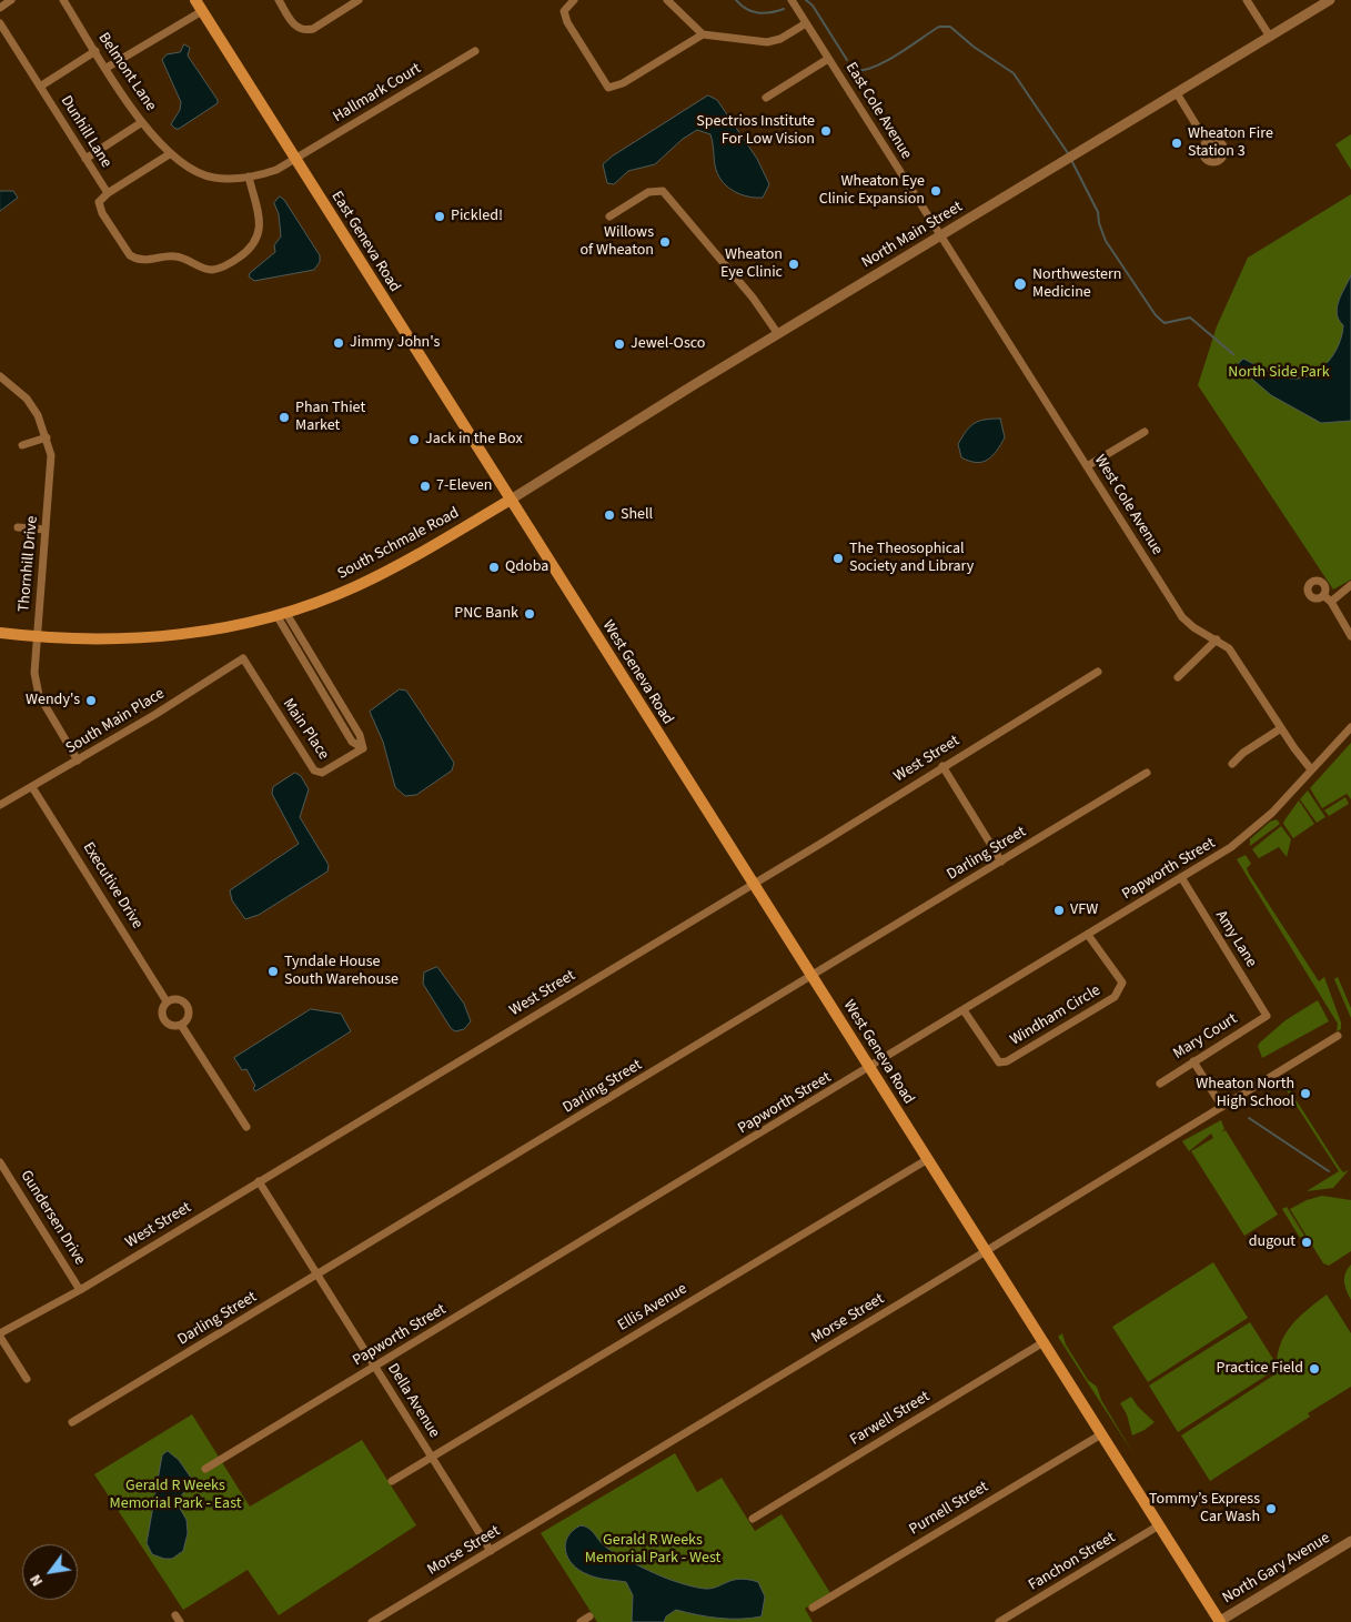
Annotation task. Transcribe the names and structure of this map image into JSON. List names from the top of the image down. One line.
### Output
{"streets":{"main road":["East Geneva Road","South Schmale Road","West Geneva Road"],"street":["Belmont Lane","Hallmark Court","East Cole Avenue","Dunhill Lane","North Main Street","West Cole Avenue","Thornhill Drive","South Main Place","Main Place","West Street","Darling Street","Papworth Street","Executive Drive","Amy Lane","Windham Circle","Mary Court","Gundersen Drive","Ellis Avenue","Morse Street","Della Avenue","Farwell Street","Purnell Street","Fanchon Street","North Gary Avenue"]},"crossings":[["Belmont Lane","Hallmark Court"],["Belmont Lane","Dunhill Lane"],["Belmont Lane","East Geneva Road"],["Hallmark Court","East Geneva Road"],["East Cole Avenue","North Main Street"],["East Cole Avenue","West Cole Avenue"],["North Main Street","East Geneva Road"],["North Main Street","West Cole Avenue"],["North Main Street","South Schmale Road"],["North Main Street","West Geneva Road"],["East Geneva Road","South Schmale Road"],["East Geneva Road","West Geneva Road"],["West Cole Avenue","Papworth Street"],["South Schmale Road","Thornhill Drive"],["South Schmale Road","West Geneva Road"],["South Schmale Road","Main Place"],["Thornhill Drive","South Main Place"],["West Geneva Road","West Street"],["West Geneva Road","Darling Street"],["West Geneva Road","Papworth Street"],["West Geneva Road","Ellis Avenue"],["West Geneva Road","Morse Street"],["West Geneva Road","Farwell Street"],["West Geneva Road","Purnell Street"],["West Geneva Road","Fanchon Street"],["West Geneva Road","North Gary Avenue"],["South Main Place","Main Place"],["South Main Place","Executive Drive"],["West Street","Gundersen Drive"],["West Street","Della Avenue"],["Darling Street","Della Avenue"],["Papworth Street","Amy Lane"],["Papworth Street","Windham Circle"],["Papworth Street","Della Avenue"],["Amy Lane","Mary Court"],["Ellis Avenue","Della Avenue"],["Morse Street","Della Avenue"]],"parks":["North Side Park","Gerald R Weeks Memorial Park - East","Gerald R Weeks Memorial Park - West"],"places":["Spectrios Institute For Low Vision","Wheaton Fire Station 3","Wheaton Eye Clinic Expansion","Pickled!","Willows of Wheaton","Wheaton Eye Clinic","Northwestern Medicine","Jimmy John's","Jewel-Osco","Phan Thiet Market","Jack in the Box","7-Eleven","Shell","The Theosophical Society and Library","Qdoba","PNC Bank","Wendy's","VFW","Tyndale House South Warehouse","Wheaton North High School","dugout","Practice Field","Tommy’s Express Car Wash"],"north":"bottom left"}
